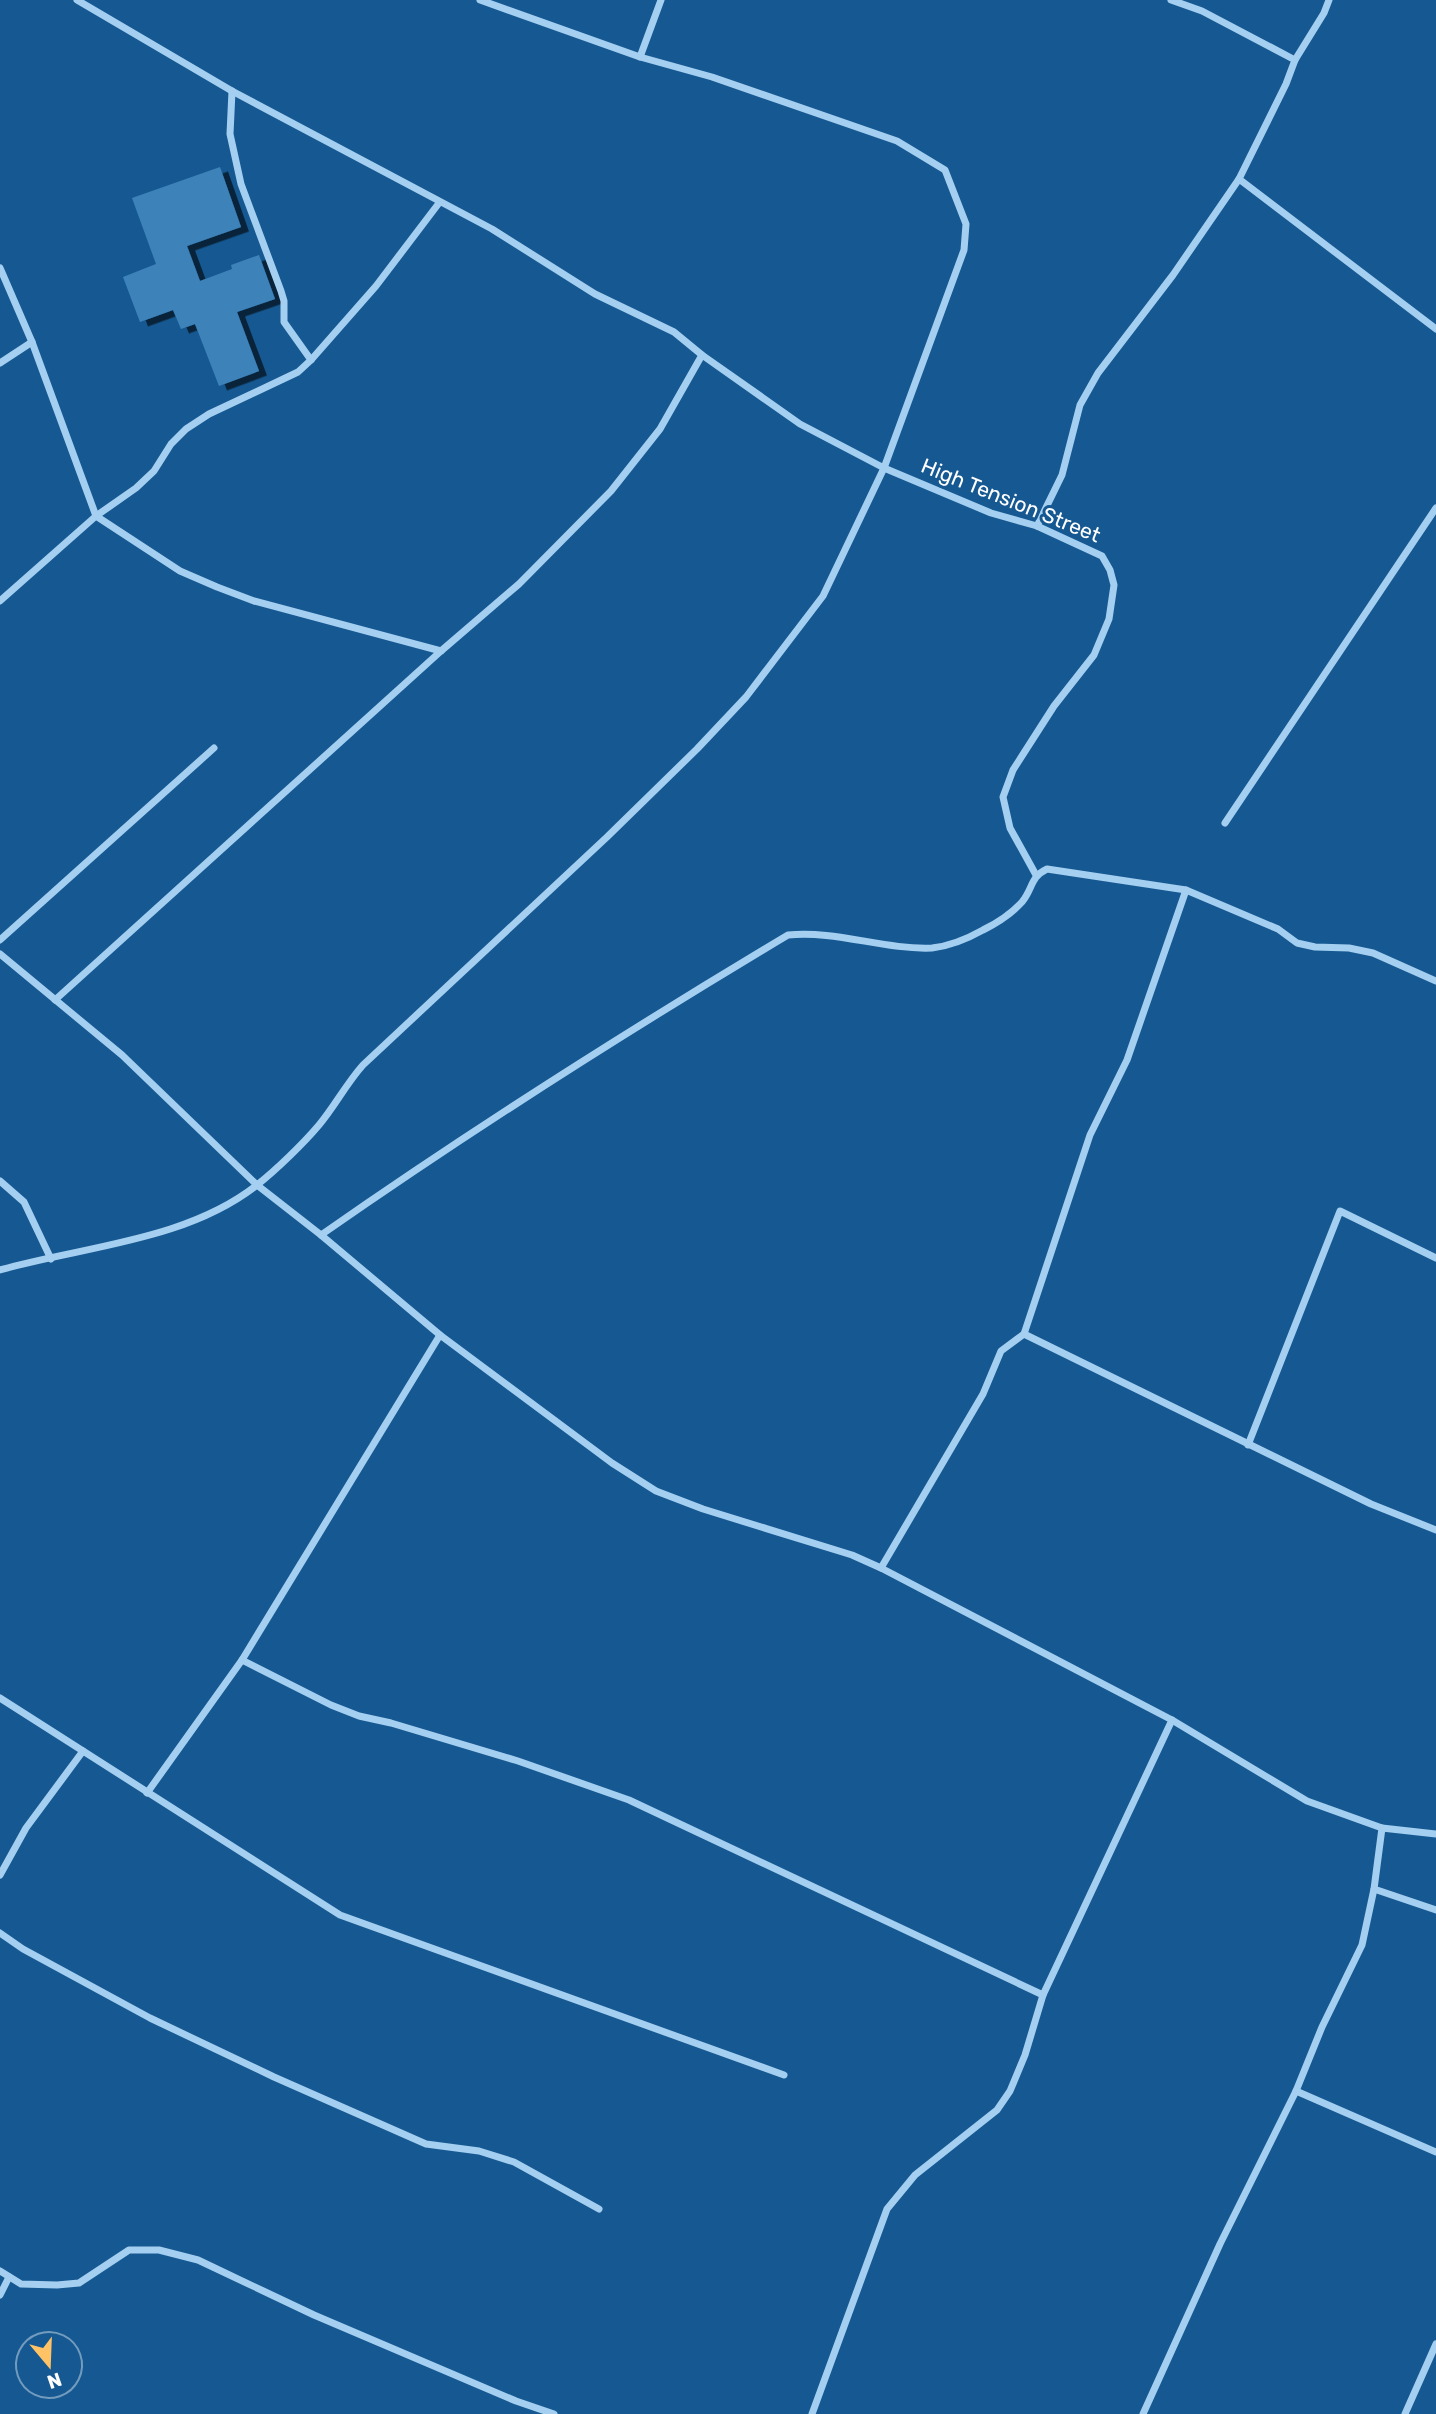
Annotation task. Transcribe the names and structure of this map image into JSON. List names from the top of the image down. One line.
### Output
{"streets":{"street":["High Tension Street"]},"north":"bottom"}
